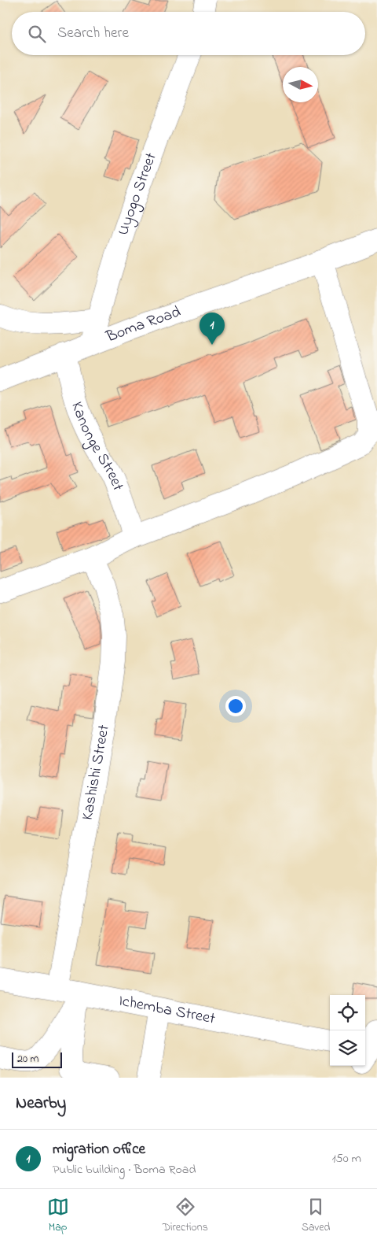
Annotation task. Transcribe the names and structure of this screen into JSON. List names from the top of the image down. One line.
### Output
{"streets":{"street":["Uyogo Street","Boma Road","Kanonge Street","Kashishi Street","Ichemba Street"]},"crossings":[["Uyogo Street","Boma Road"],["Boma Road","Kanonge Street"],["Kashishi Street","Ichemba Street"]],"scale_bar":"20 m","north":"right","page":{"search":"Search here","pins":"1","scale":"20 m","heading":"Nearby","list":[{"mark":"1","name":"migration office","note":"Public building · Boma Road","value":"150 m"}],"nav":["Map","Directions","Saved"]}}
